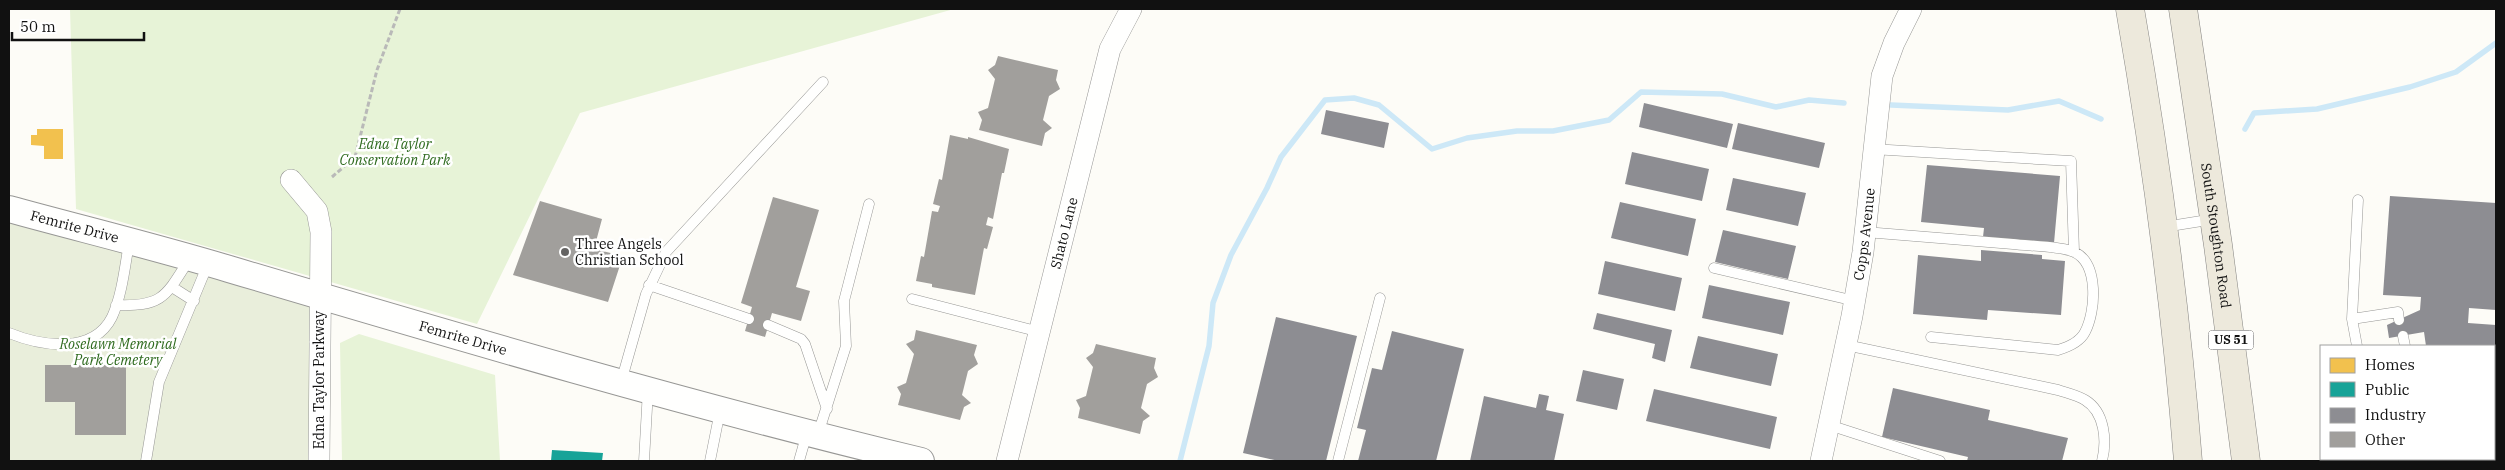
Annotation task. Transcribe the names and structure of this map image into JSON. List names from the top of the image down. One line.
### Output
{"streets":{"main road":["South Stoughton Road","US 51"],"street":["Femrite Drive","Shato Lane","Copps Avenue","Edna Taylor Parkway"]},"crossings":[["Femrite Drive","Edna Taylor Parkway"]],"parks":["Edna Taylor Conservation Park","Roselawn Memorial Park Cemetery"],"places":["Three Angels Christian School"],"legend":["Homes","Public","Industry","Other"],"scale_bar":"50 m"}
